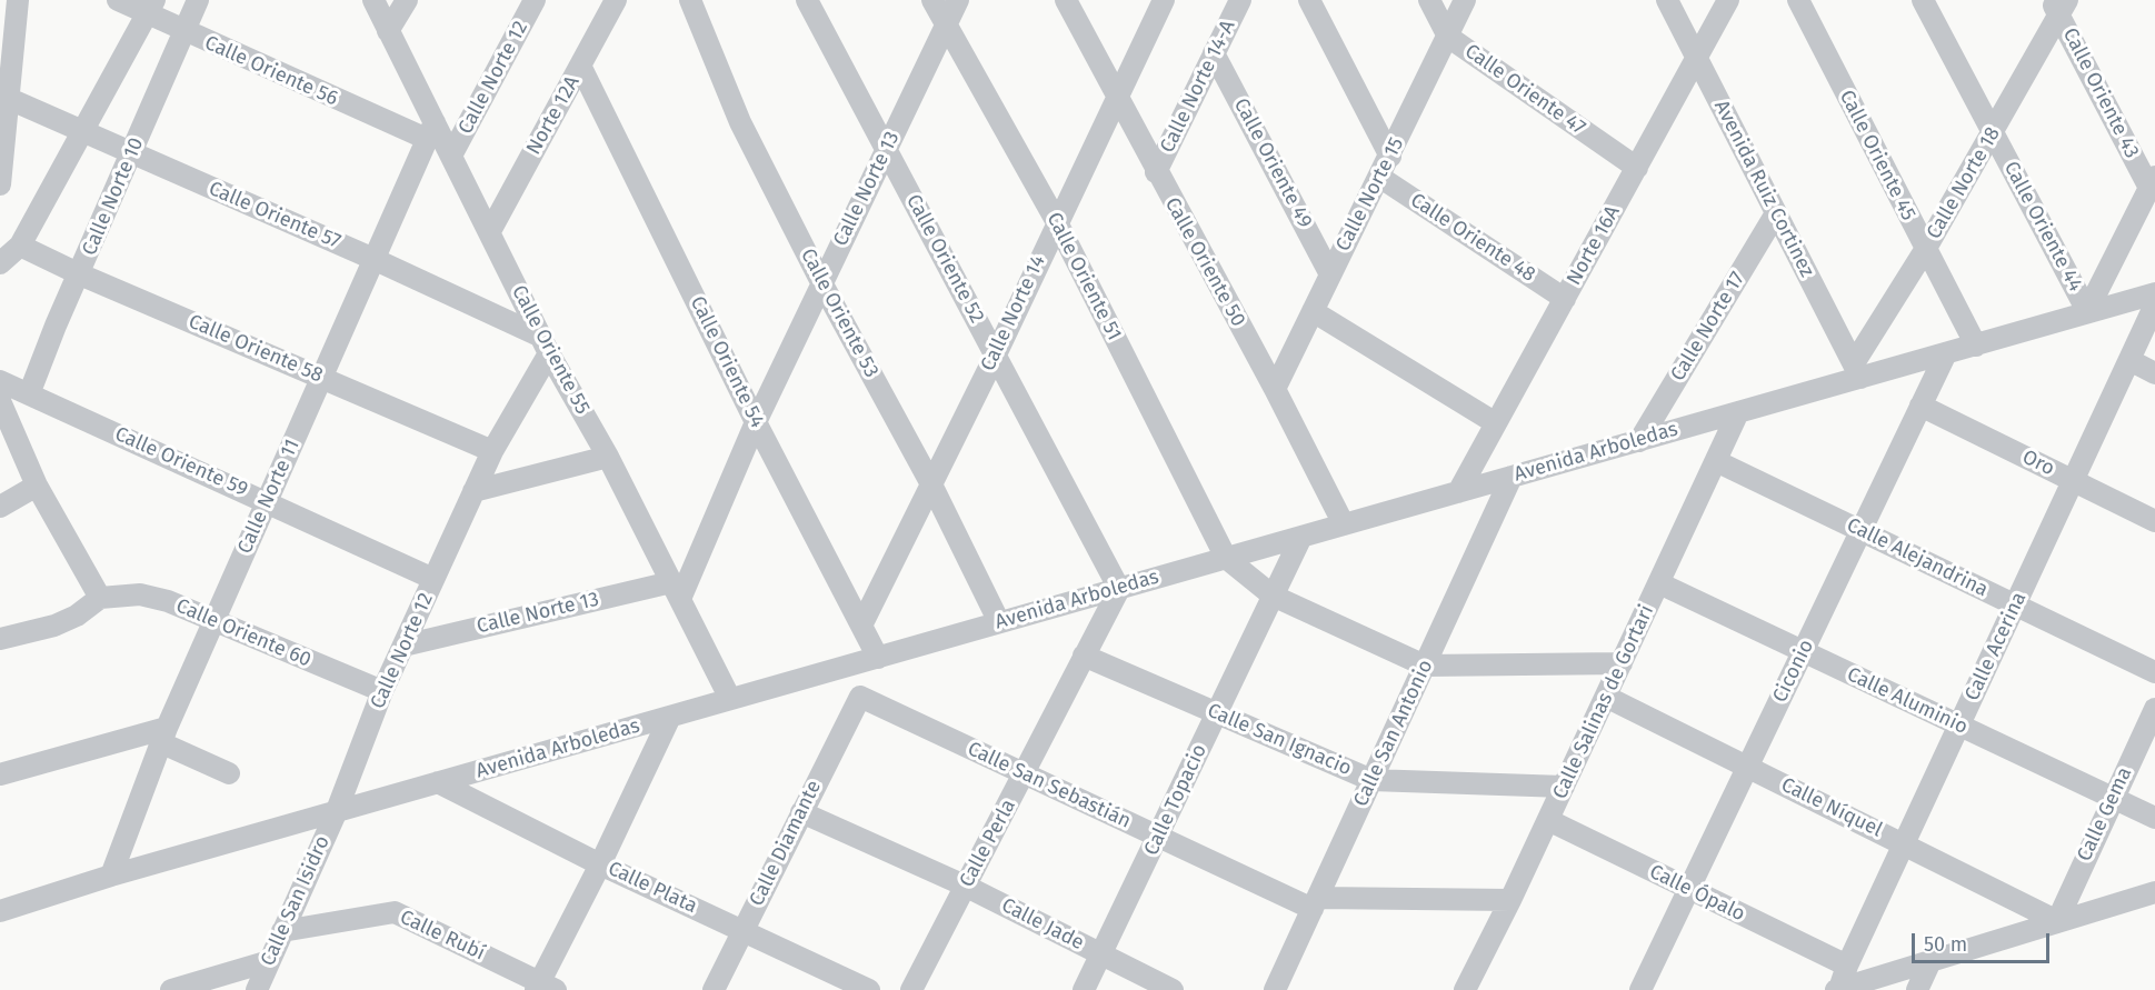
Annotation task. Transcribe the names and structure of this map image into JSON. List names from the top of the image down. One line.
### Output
{"streets":{"street":["Calle Oriente 56","Calle Norte 12","Calle Norte 14-A","Calle Oriente 47","Calle Oriente 43","Norte 12A","Calle Oriente 45","Calle Oriente 49","Calle Norte 18","Calle Norte 13","Avenida Ruiz Cortinez","Calle Norte 15","Calle Norte 10","Calle Oriente 57","Calle Oriente 44","Calle Oriente 48","Norte 16A","Calle Oriente 52","Calle Oriente 50","Calle Oriente 51","Calle Oriente 53","Calle Norte 14","Calle Norte 17","Calle Oriente 58","Calle Oriente 55","Calle Oriente 54","Avenida Arboledas","Calle Oriente 59","Oro","Calle Norte 11","Calle Alejandrina","Calle Oriente 60","Calle Acerina","Ciconio","Calle Aluminio","Calle Salinas de Gortari","Calle San Antonio","Calle San Ignacio","Calle San Sebastián","Calle Topacio","Calle Níquel","Calle Gema","Calle Diamante","Calle Perla","Calle Plata","Calle Ópalo","Calle San Isidro","Calle Jade","Calle Rubí"]},"crossings":[["Calle Oriente 56","Calle Norte 10"],["Calle Oriente 56","Calle Oriente 55"],["Calle Oriente 56","Calle Norte 11"],["Calle Norte 12","Calle Norte 13"],["Calle Norte 12","Calle Oriente 57"],["Calle Norte 12","Calle Oriente 58"],["Calle Norte 12","Calle Oriente 55"],["Calle Norte 12","Avenida Arboledas"],["Calle Norte 12","Calle Oriente 59"],["Calle Norte 12","Calle Oriente 60"],["Calle Norte 12","Calle San Isidro"],["Calle Norte 14-A","Calle Oriente 49"],["Calle Norte 14-A","Calle Oriente 50"],["Calle Oriente 47","Calle Norte 15"],["Calle Oriente 47","Norte 16A"],["Calle Oriente 43","Calle Norte 18"],["Norte 12A","Calle Oriente 55"],["Norte 12A","Calle Oriente 54"],["Calle Oriente 45","Calle Norte 18"],["Calle Oriente 45","Avenida Arboledas"],["Calle Oriente 49","Calle Norte 15"],["Calle Norte 18","Avenida Ruiz Cortinez"],["Calle Norte 18","Calle Oriente 44"],["Calle Norte 18","Avenida Arboledas"],["Calle Norte 13","Calle Oriente 52"],["Calle Norte 13","Calle Oriente 51"],["Calle Norte 13","Calle Oriente 53"],["Calle Norte 13","Calle Oriente 55"],["Calle Norte 13","Calle Oriente 54"],["Avenida Ruiz Cortinez","Norte 16A"],["Avenida Ruiz Cortinez","Calle Norte 17"],["Avenida Ruiz Cortinez","Avenida Arboledas"],["Calle Norte 15","Calle Oriente 48"],["Calle Norte 15","Calle Oriente 50"],["Calle Norte 10","Calle Oriente 57"],["Calle Norte 10","Calle Oriente 58"],["Calle Norte 10","Calle Oriente 59"],["Calle Oriente 57","Calle Oriente 55"],["Calle Oriente 57","Calle Norte 11"],["Calle Oriente 44","Avenida Arboledas"],["Calle Oriente 48","Norte 16A"],["Norte 16A","Avenida Arboledas"],["Calle Oriente 52","Calle Norte 14"],["Calle Oriente 52","Avenida Arboledas"],["Calle Oriente 52","Calle Perla"],["Calle Oriente 50","Calle Norte 14"],["Calle Oriente 50","Avenida Arboledas"],["Calle Oriente 51","Calle Norte 14"],["Calle Oriente 51","Avenida Arboledas"],["Calle Oriente 53","Calle Norte 14"],["Calle Oriente 53","Avenida Arboledas"],["Calle Norte 14","Calle Oriente 54"],["Calle Norte 17","Avenida Arboledas"],["Calle Oriente 58","Calle Norte 11"],["Calle Oriente 55","Avenida Arboledas"],["Calle Oriente 55","Calle Norte 11"],["Calle Oriente 54","Avenida Arboledas"],["Avenida Arboledas","Calle Norte 11"],["Avenida Arboledas","Ciconio"],["Avenida Arboledas","Calle Salinas de Gortari"],["Avenida Arboledas","Calle San Antonio"],["Avenida Arboledas","Calle Topacio"],["Avenida Arboledas","Calle Perla"],["Avenida Arboledas","Calle Plata"],["Avenida Arboledas","Calle San Isidro"],["Calle Oriente 59","Calle Norte 11"],["Oro","Calle Acerina"],["Oro","Ciconio"],["Calle Norte 11","Calle Oriente 60"],["Calle Alejandrina","Calle Acerina"],["Calle Alejandrina","Ciconio"],["Calle Alejandrina","Calle Salinas de Gortari"],["Calle Acerina","Calle Aluminio"],["Calle Acerina","Calle Níquel"],["Calle Acerina","Calle Ópalo"],["Ciconio","Calle Aluminio"],["Ciconio","Calle Níquel"],["Ciconio","Calle Ópalo"],["Calle Aluminio","Calle Salinas de Gortari"],["Calle Aluminio","Calle Gema"],["Calle Salinas de Gortari","Calle San Ignacio"],["Calle Salinas de Gortari","Calle San Sebastián"],["Calle Salinas de Gortari","Calle Níquel"],["Calle Salinas de Gortari","Calle Ópalo"],["Calle San Antonio","Calle San Ignacio"],["Calle San Antonio","Calle San Sebastián"],["Calle San Ignacio","Calle Topacio"],["Calle San Ignacio","Calle Perla"],["Calle San Sebastián","Calle Topacio"],["Calle San Sebastián","Calle Diamante"],["Calle San Sebastián","Calle Perla"],["Calle Topacio","Calle Jade"],["Calle Níquel","Calle Gema"],["Calle Diamante","Calle Plata"],["Calle Diamante","Calle Jade"],["Calle Perla","Calle Jade"],["Calle San Isidro","Calle Rubí"]],"scale_bar":"50 m"}
